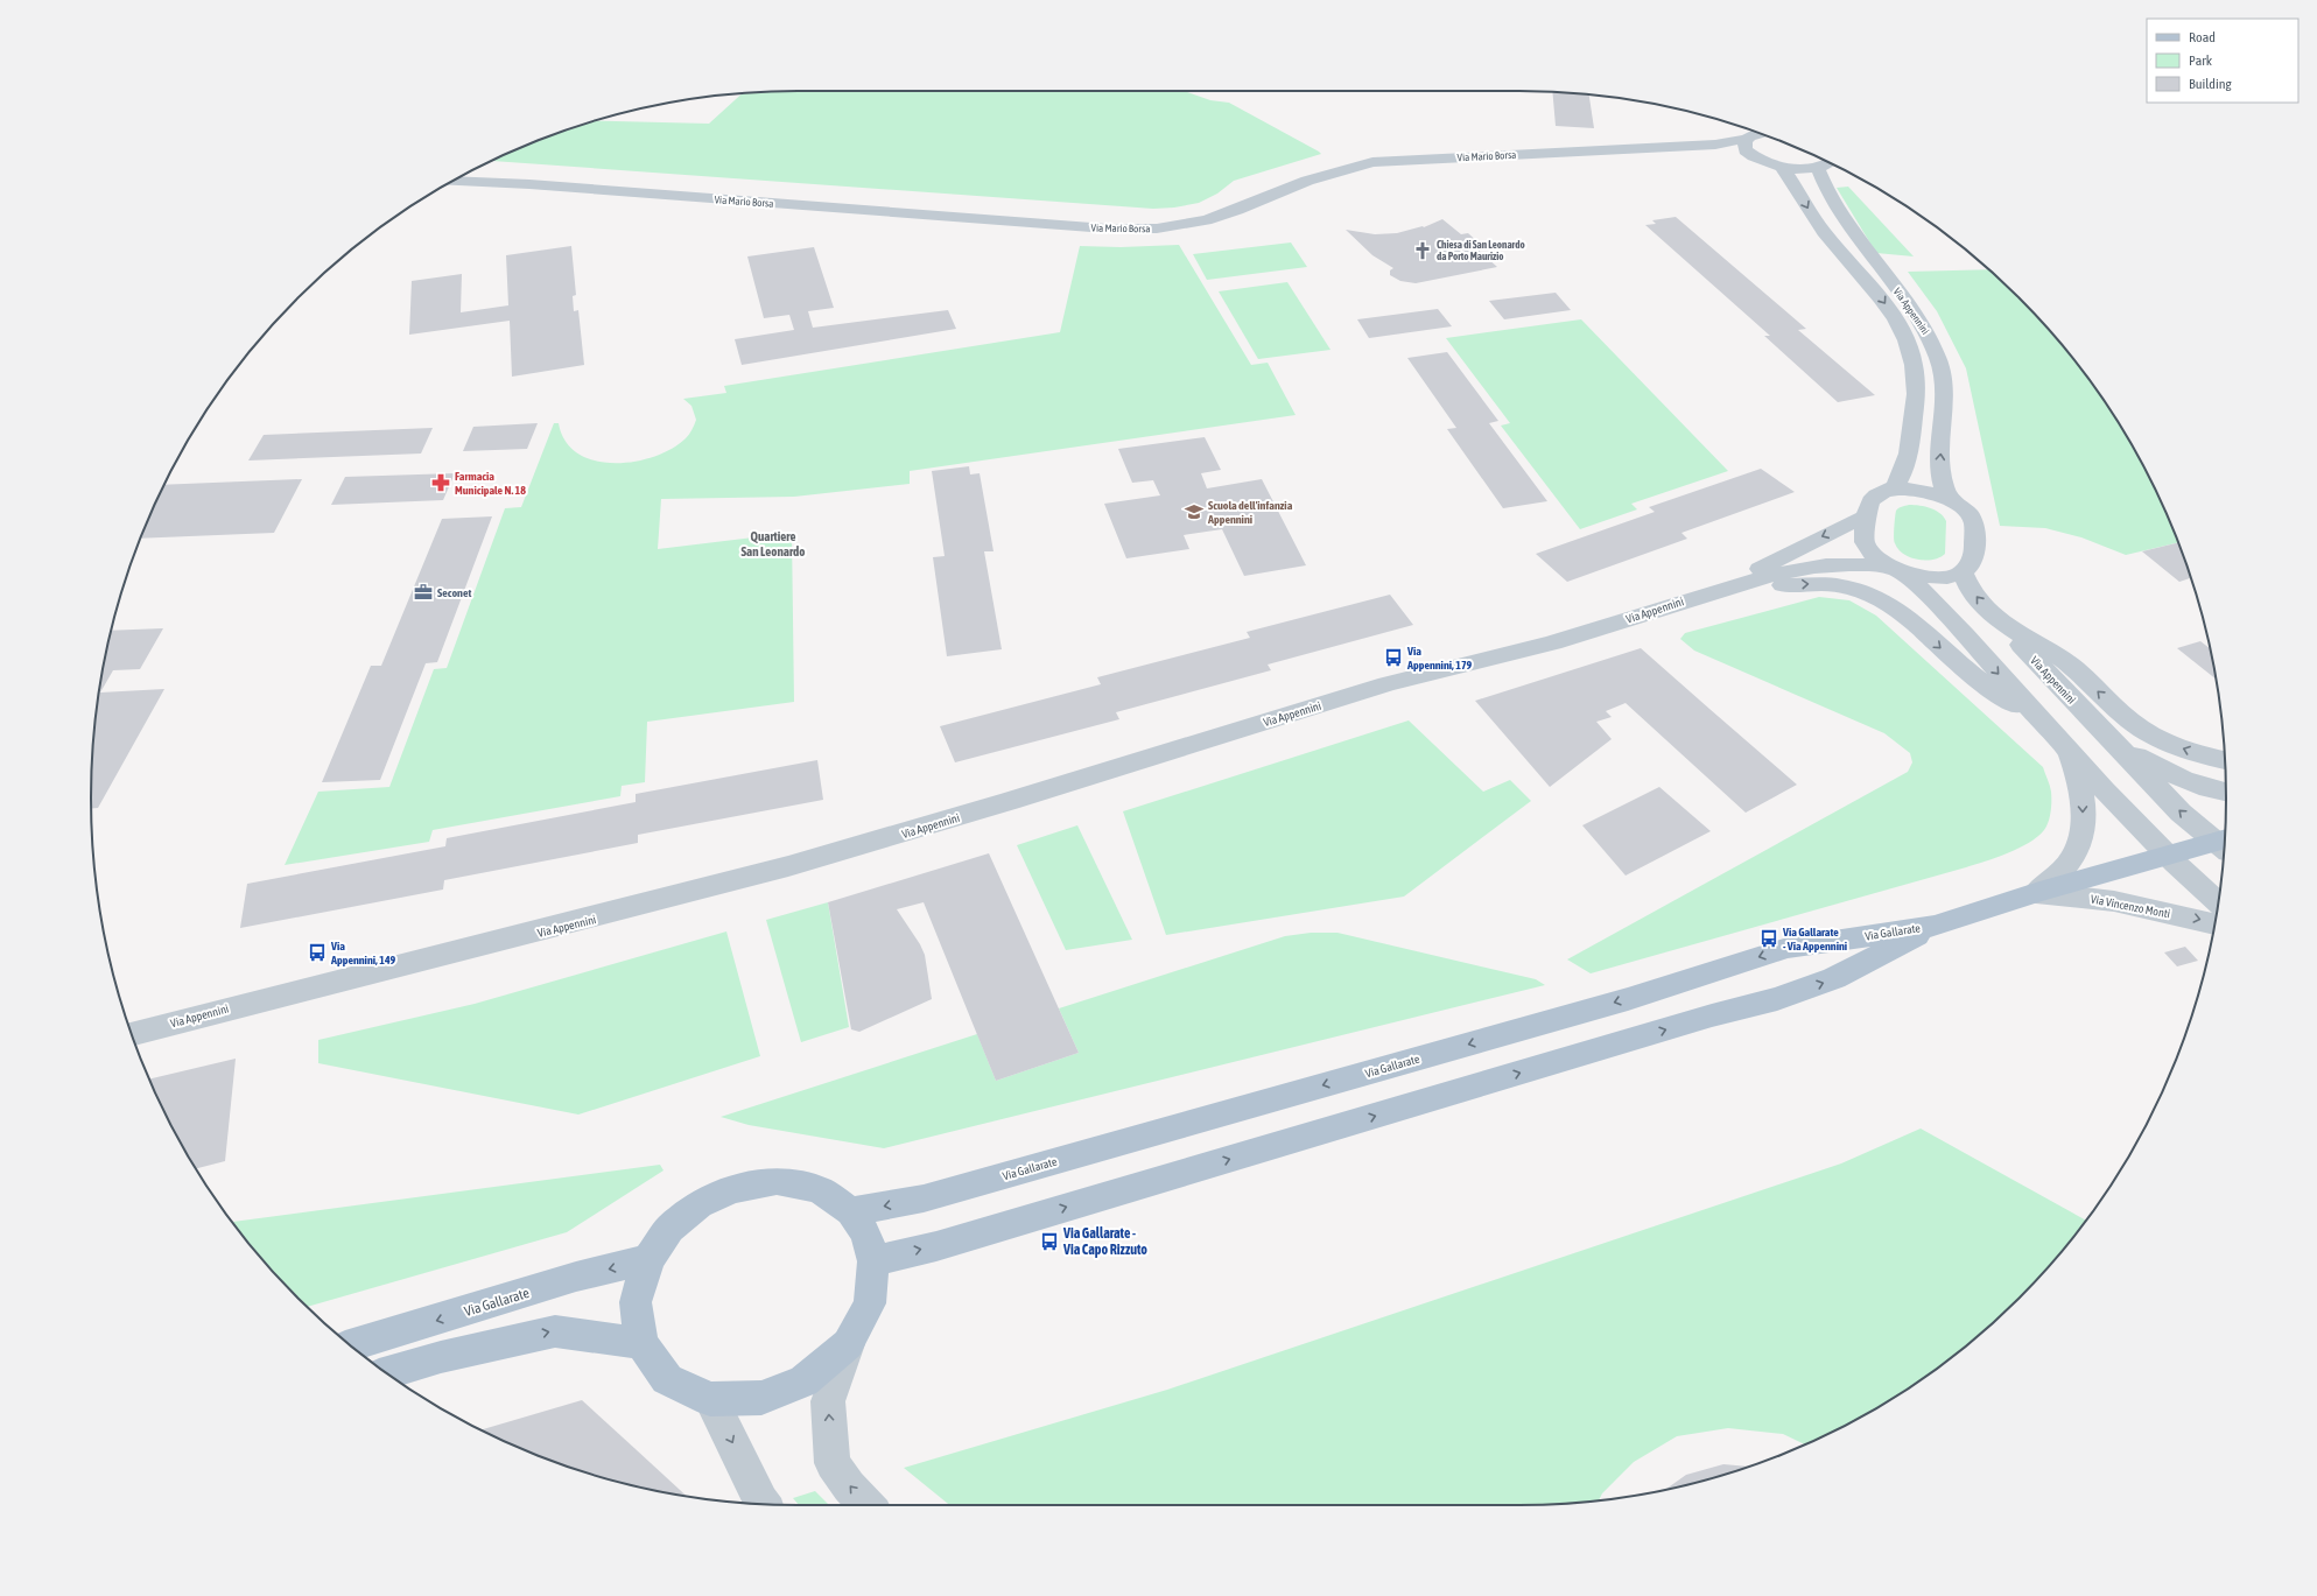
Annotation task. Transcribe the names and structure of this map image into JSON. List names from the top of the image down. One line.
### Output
{"streets":{"main road":["Via Gallarate"],"street":["Via Mario Borsa","Via Appennini","Via Vincenzo Monti"]},"crossings":[["Via Mario Borsa","Via Appennini"],["Via Appennini","Via Vincenzo Monti"],["Via Appennini","Via Gallarate"],["Via Vincenzo Monti","Via Gallarate"]],"districts":["Quartiere San Leonardo"],"places":{"church":["Chiesa di San Leonardo da Porto Maurizio"],"pharmacy":["Farmacia Municipale N. 18"],"school or university":["Scuola dell'infanzia Appennini"],"office":["Seconet"],"bus stop":["Via Appennini, 179","Via Gallarate - Via Appennini","Via Appennini, 149","Via Gallarate - Via Capo Rizzuto"]},"legend":["Road","Park","Building"]}
